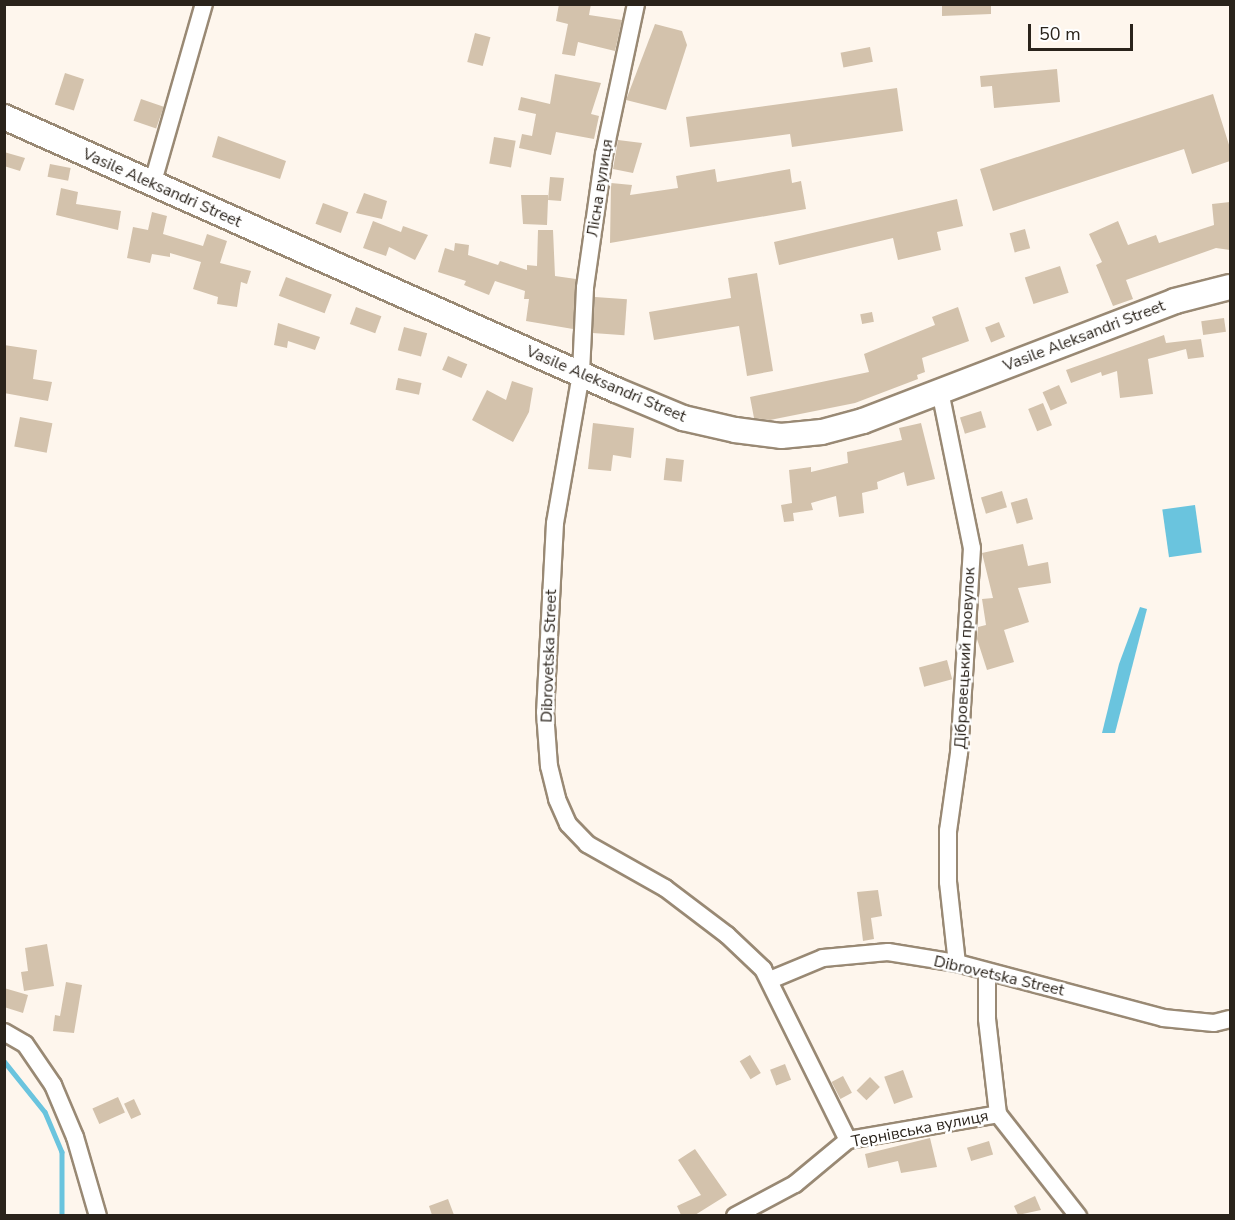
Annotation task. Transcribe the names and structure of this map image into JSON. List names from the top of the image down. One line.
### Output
{"streets":{"main road":["Vasile Aleksandri Street"],"street":["Лісна вулиця","Dibrovetska Street","Дібровецький провулок","Тернівська вулиця"]},"crossings":[["Vasile Aleksandri Street","Лісна вулиця"],["Vasile Aleksandri Street","Dibrovetska Street"],["Vasile Aleksandri Street","Дібровецький провулок"],["Лісна вулиця","Dibrovetska Street"],["Dibrovetska Street","Дібровецький провулок"],["Dibrovetska Street","Тернівська вулиця"]],"scale_bar":"50 m"}
